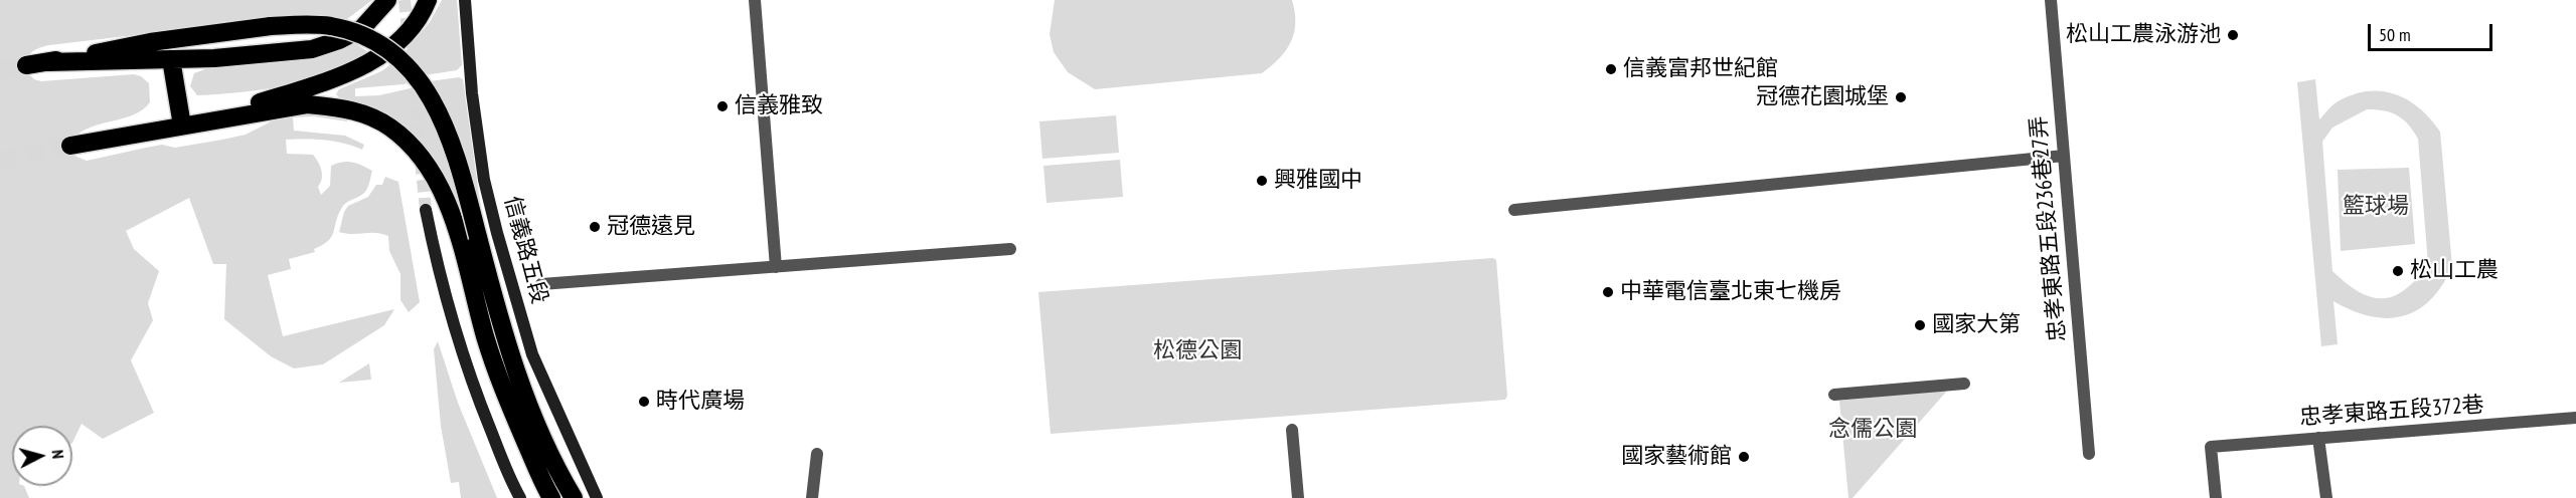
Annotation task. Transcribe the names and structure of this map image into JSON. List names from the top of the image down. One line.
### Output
{"streets":{"main road":["信義路五段"],"street":["忠孝東路五段236巷27弄","忠孝東路五段372巷"]},"parks":["籃球場","松德公園","念儒公園"],"places":["松山工農泳游池","信義富邦世紀館","冠德花園城堡","信義雅致","興雅國中","冠德遠見","松山工農","中華電信臺北東七機房","國家大第","時代廣場","國家藝術館"],"scale_bar":"50 m","north":"right"}
